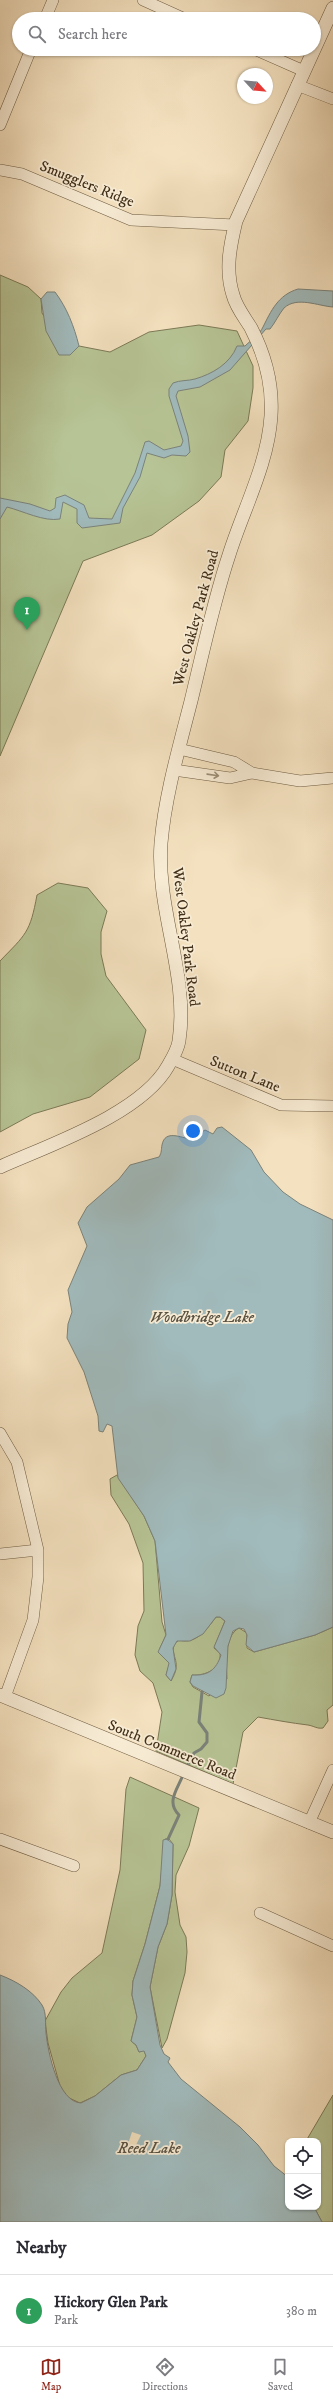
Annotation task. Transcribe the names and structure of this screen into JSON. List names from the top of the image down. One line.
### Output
{"streets":{"street":["Smugglers Ridge","West Oakley Park Road","Sutton Lane","South Commerce Road"]},"crossings":[["Smugglers Ridge","West Oakley Park Road"],["West Oakley Park Road","Sutton Lane"]],"water":["Woodbridge Lake","Reed Lake"],"north":"bottom right","page":{"search":"Search here","pins":"1","heading":"Nearby","list":[{"mark":"1","name":"Hickory Glen Park","note":"Park","value":"380 m"}],"nav":["Map","Directions","Saved"]}}
